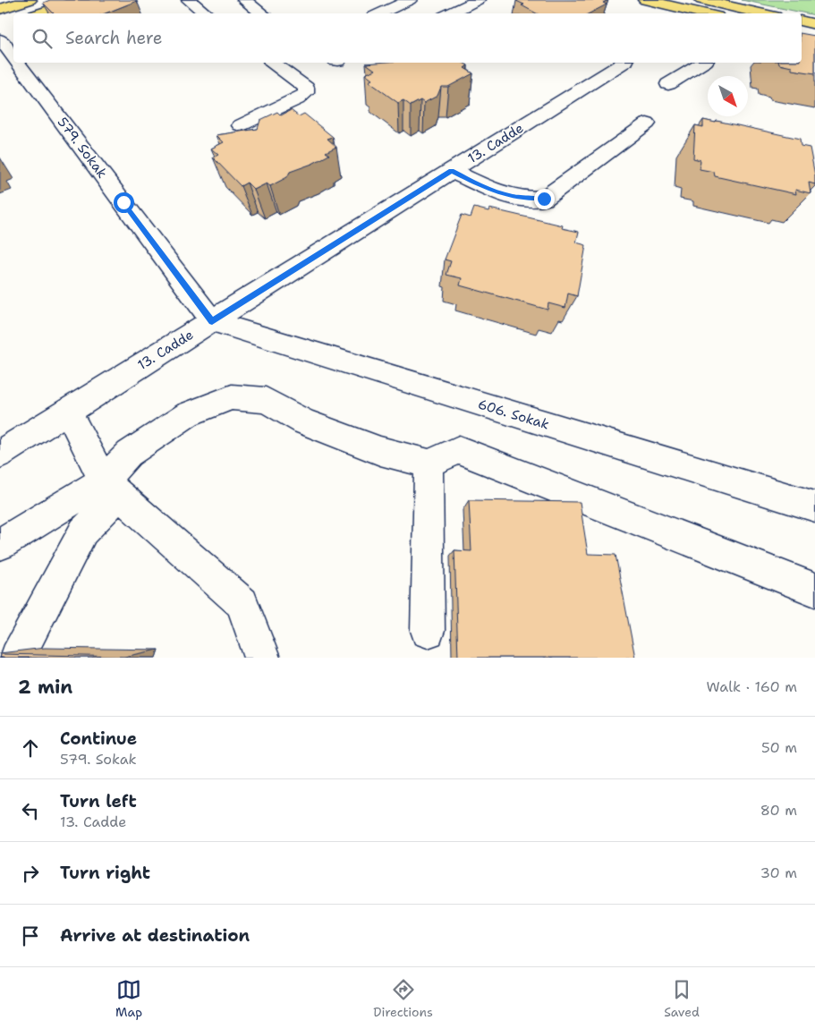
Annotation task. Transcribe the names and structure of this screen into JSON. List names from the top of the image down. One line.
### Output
{"streets":{"street":["13. Cadde","579. Sokak","606. Sokak"]},"crossings":[["13. Cadde","579. Sokak"],["13. Cadde","606. Sokak"],["579. Sokak","606. Sokak"]],"north":"bottom right","page":{"search":"Search here","heading":["2 min","Walk · 160 m"],"list":[["Continue","579. Sokak","50 m"],["Turn left","13. Cadde","80 m"],["Turn right","30 m"],"Arrive at destination"],"nav":["Map","Directions","Saved"]}}
